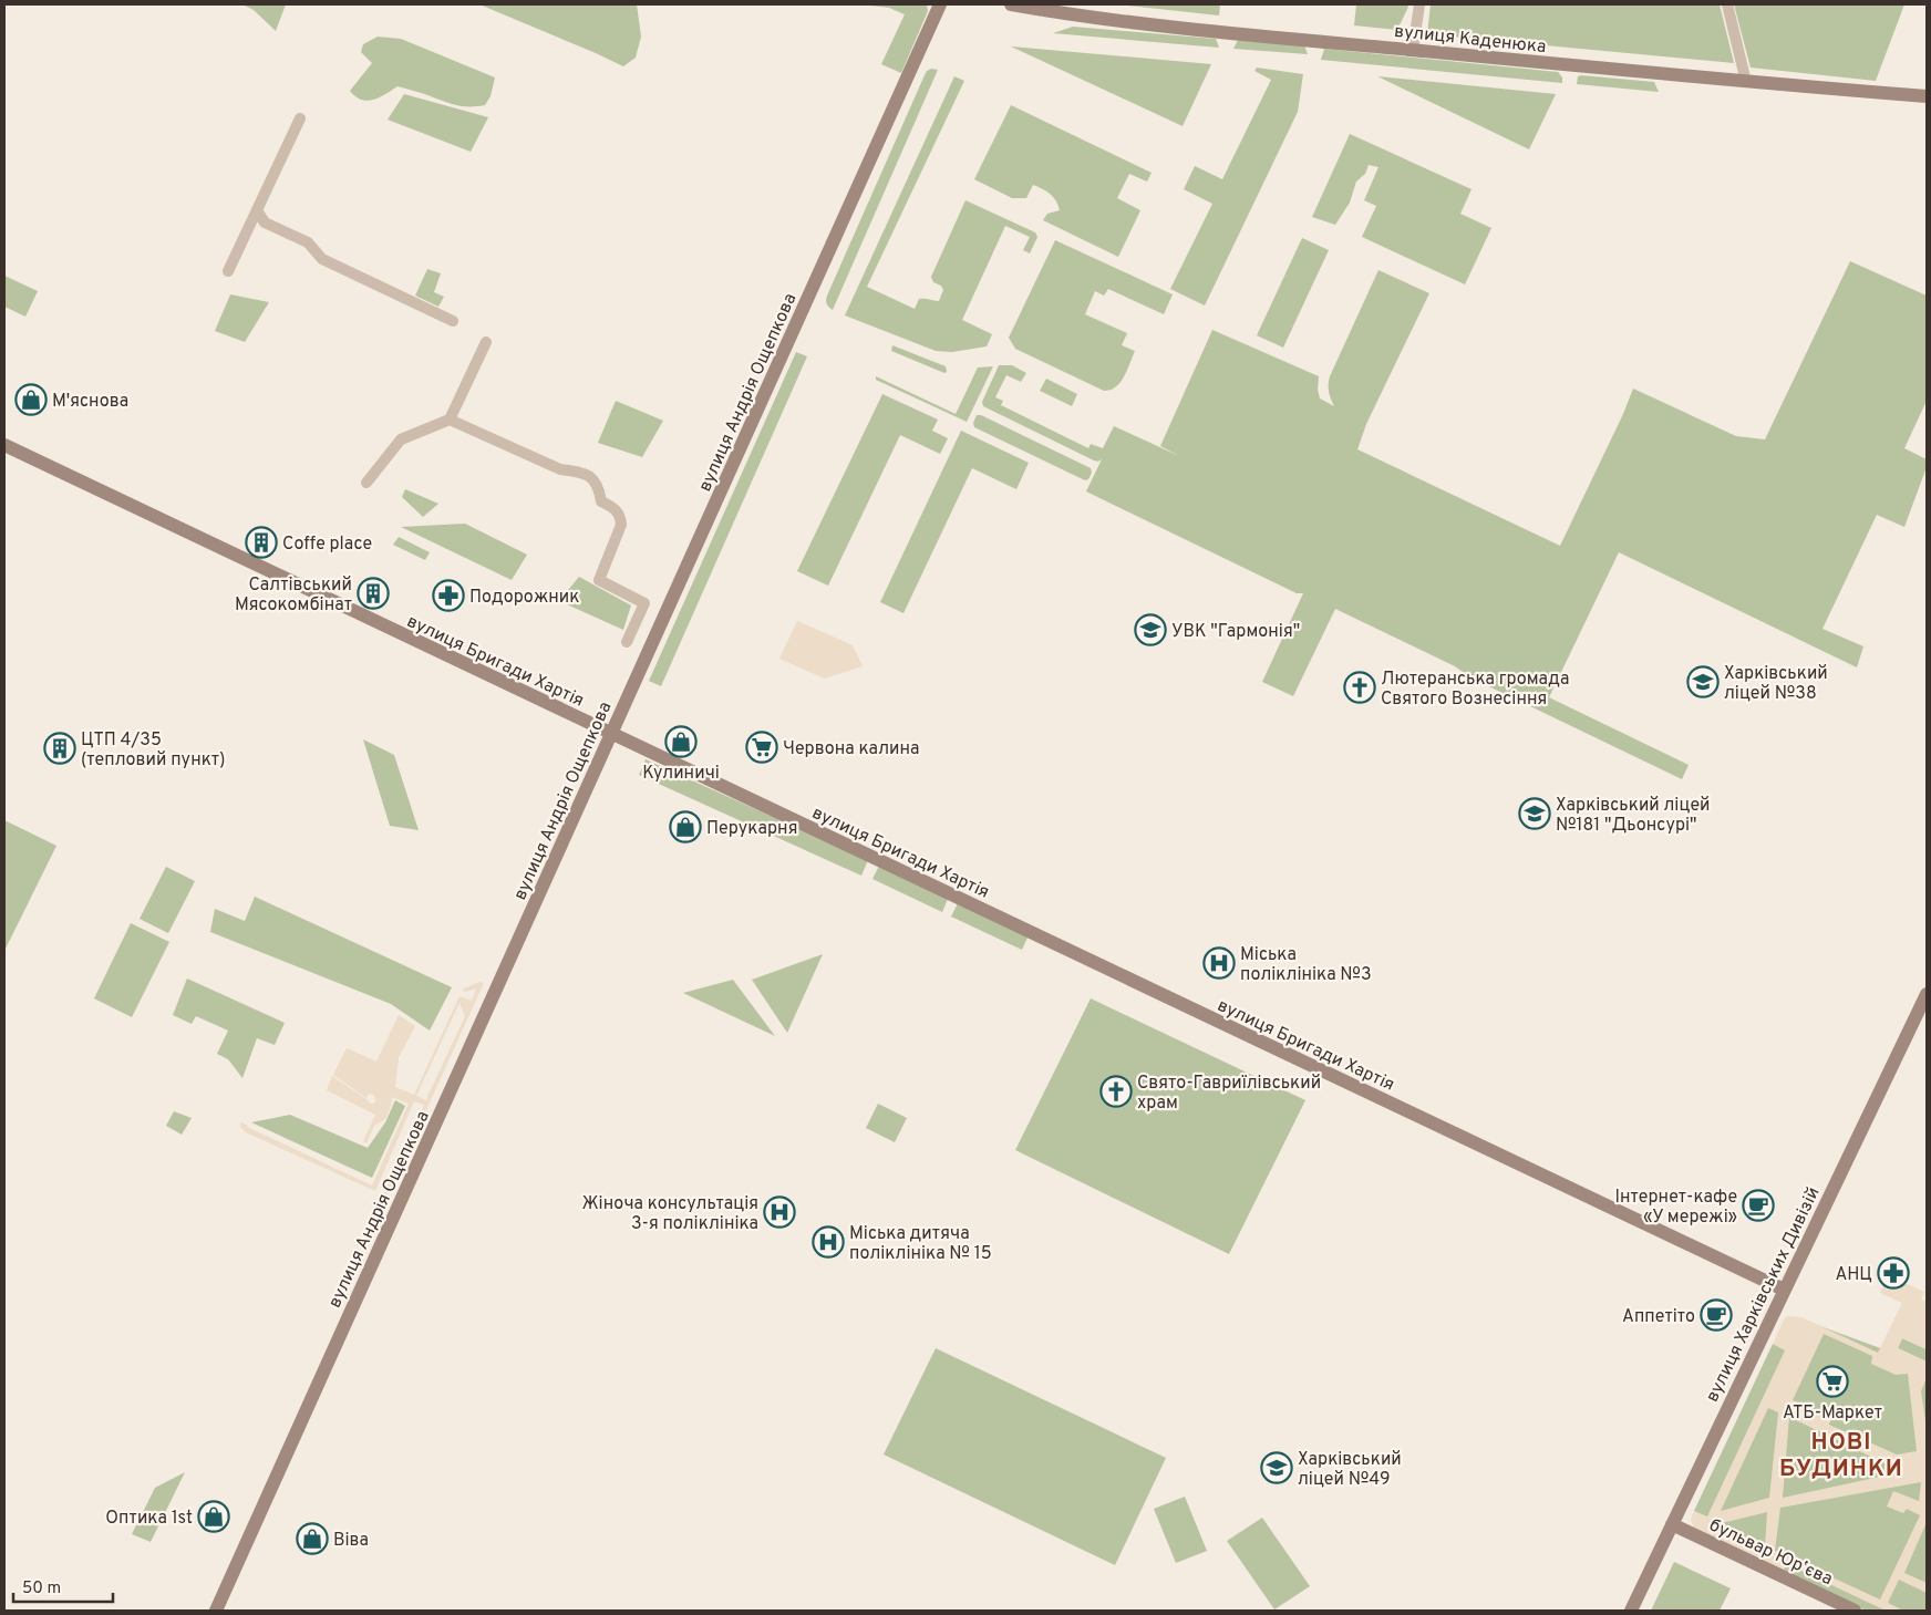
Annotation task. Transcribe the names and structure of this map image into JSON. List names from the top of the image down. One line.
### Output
{"streets":{"street":["вулиця Каденюка","вулиця Андрія Ощепкова","вулиця Бригади Хартія","вулиця Харківських Дивізій","бульвар Юрʼєва"]},"crossings":[["вулиця Андрія Ощепкова","вулиця Бригади Хартія"],["вулиця Бригади Хартія","вулиця Харківських Дивізій"],["вулиця Харківських Дивізій","бульвар Юрʼєва"]],"districts":["НОВІ БУДИНКИ"],"places":{"shop":["М'яснова","Кулиничі","Перукарня","Оптика 1st","Віва"],"building":["Coffe place","Салтівський Мясокомбінат","ЦТП 4/35 (тепловий пункт)"],"pharmacy":["Подорожник","АНЦ"],"school or university":["УВК \"Гармонія\"","Харківський ліцей №38","Харківський ліцей №181 \"Дьонсурі\"","Харківський ліцей №49"],"church":["Лютеранська громада Святого Вознесіння","Свято-Гавриїлівський храм"],"supermarket":["Червона калина","АТБ-Маркет"],"hospital":["Міська поліклініка №3","Жіноча консультація 3-я поліклініка","Міська дитяча поліклініка № 15"],"cafe":["Інтернет-кафе «У мережі»","Аппетіто"]},"scale_bar":"50 m"}
